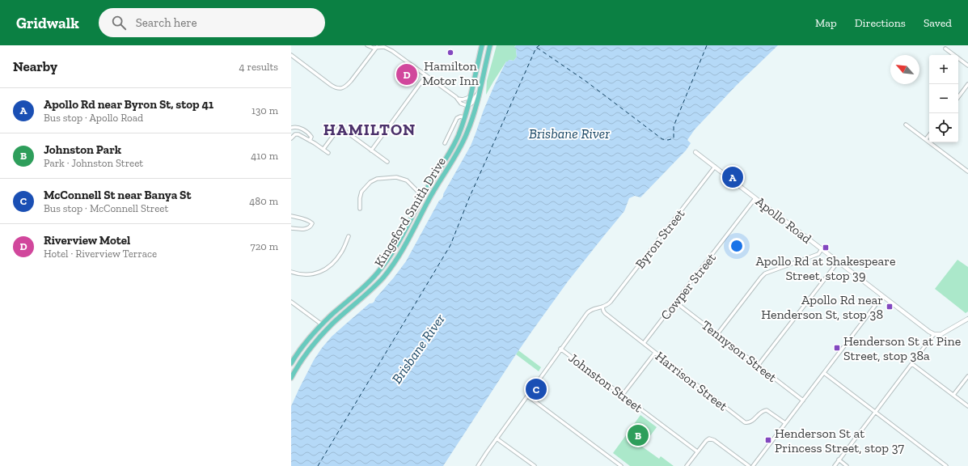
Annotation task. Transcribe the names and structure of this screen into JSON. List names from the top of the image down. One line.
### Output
{"streets":{"highway":["Kingsford Smith Drive"],"street":["Apollo Road","Byron Street","Cowper Street","Tennyson Street","Harrison Street","Johnston Street"]},"crossings":[["Apollo Road","Byron Street"],["Apollo Road","Cowper Street"],["Byron Street","Harrison Street"],["Byron Street","Johnston Street"],["Cowper Street","Tennyson Street"],["Cowper Street","Harrison Street"]],"districts":["HAMILTON"],"water":["Brisbane River"],"places":{"other":["Hamilton Motor Inn"],"transit":["Apollo Rd at Shakespeare Street, stop 39","Apollo Rd near Henderson St, stop 38","Henderson St at Pine Street, stop 38a","Henderson St at Princess Street, stop 37"]},"north":"top left","page":{"header":"Gridwalk","search":"Search here","nav":["Map","Directions","Saved"],"heading":["Nearby","4 results"],"map_buttons":["+","−"],"pins":["D","A","C","B"],"list":[{"mark":"A","name":"Apollo Rd near Byron St, stop 41","note":"Bus stop · Apollo Road","value":"130 m"},{"mark":"B","name":"Johnston Park","note":"Park · Johnston Street","value":"410 m"},{"mark":"C","name":"McConnell St near Banya St","note":"Bus stop · McConnell Street","value":"480 m"},{"mark":"D","name":"Riverview Motel","note":"Hotel · Riverview Terrace","value":"720 m"}]}}
